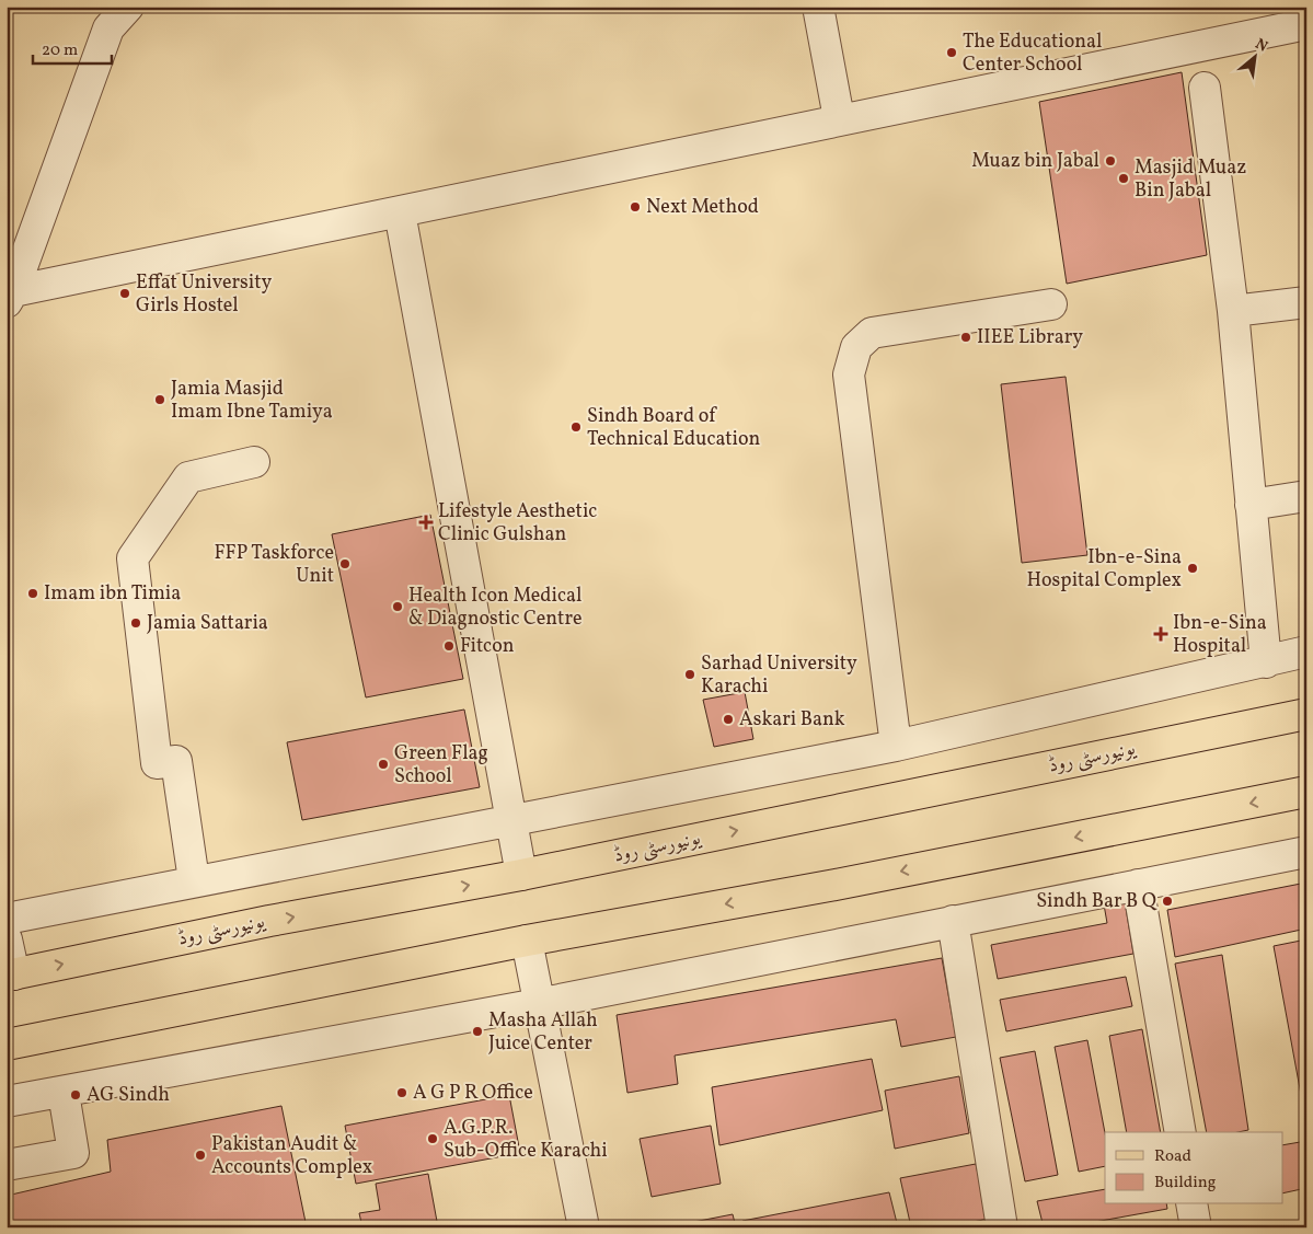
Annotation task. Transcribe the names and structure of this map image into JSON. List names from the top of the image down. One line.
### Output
{"streets":{"main road":["یونیورسٹی روڈ"]},"places":{"other":["The Educational Center School","Muaz bin Jabal","Masjid Muaz Bin Jabal","Next Method","Effat University Girls Hostel","IIEE Library","Jamia Masjid Imam Ibne Tamiya","Sindh Board of Technical Education","FFP Taskforce Unit","Ibn-e-Sina Hospital Complex","Imam ibn Timia","Health Icon Medical & Diagnostic Centre","Jamia Sattaria","Fitcon","Sarhad University Karachi","Askari Bank","Green Flag School","Sindh Bar B Q","Masha Allah Juice Center","A G P R Office","AG Sindh","A.G.P.R. Sub-Office Karachi","Pakistan Audit & Accounts Complex"],"health":["Lifestyle Aesthetic Clinic Gulshan","Ibn-e-Sina Hospital"]},"legend":["Road","Building"],"scale_bar":"20 m","north":"top right"}
